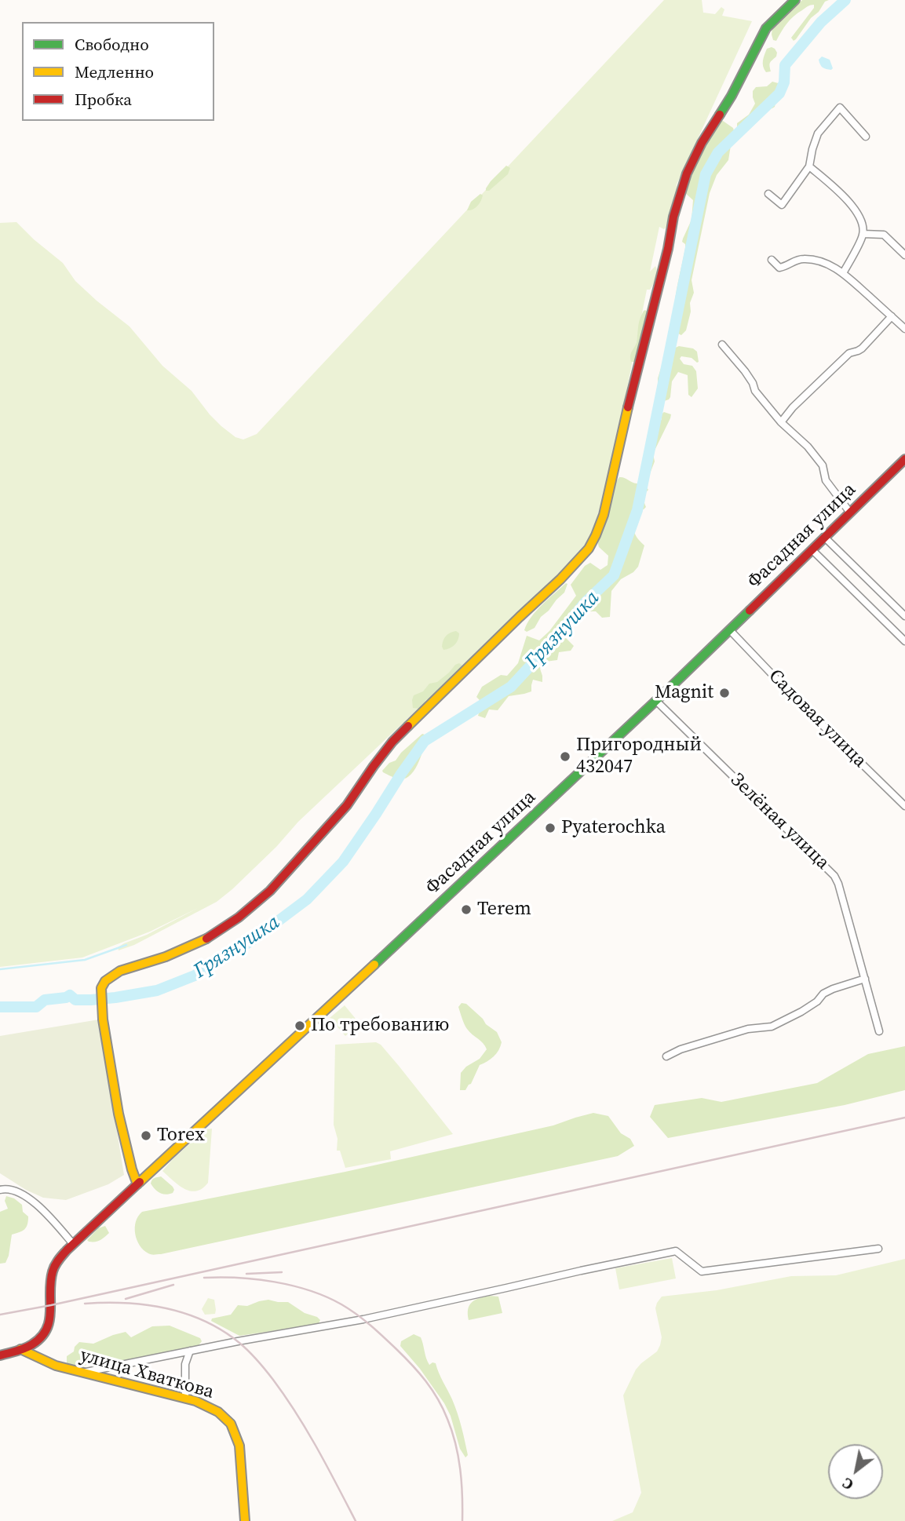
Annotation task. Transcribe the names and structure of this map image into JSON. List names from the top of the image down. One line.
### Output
{"streets":{"street":["Фасадная улица","Садовая улица","Зелёная улица","улица Хваткова"]},"crossings":[["Фасадная улица","Садовая улица"],["Фасадная улица","Зелёная улица"],["Фасадная улица","улица Хваткова"]],"water":["Грязнушка"],"places":["Magnit","Пригородный 432047","Pyaterochka","Terem","По требованию","Torex"],"legend":["Свободно","Медленно","Пробка"],"north":"bottom left"}
